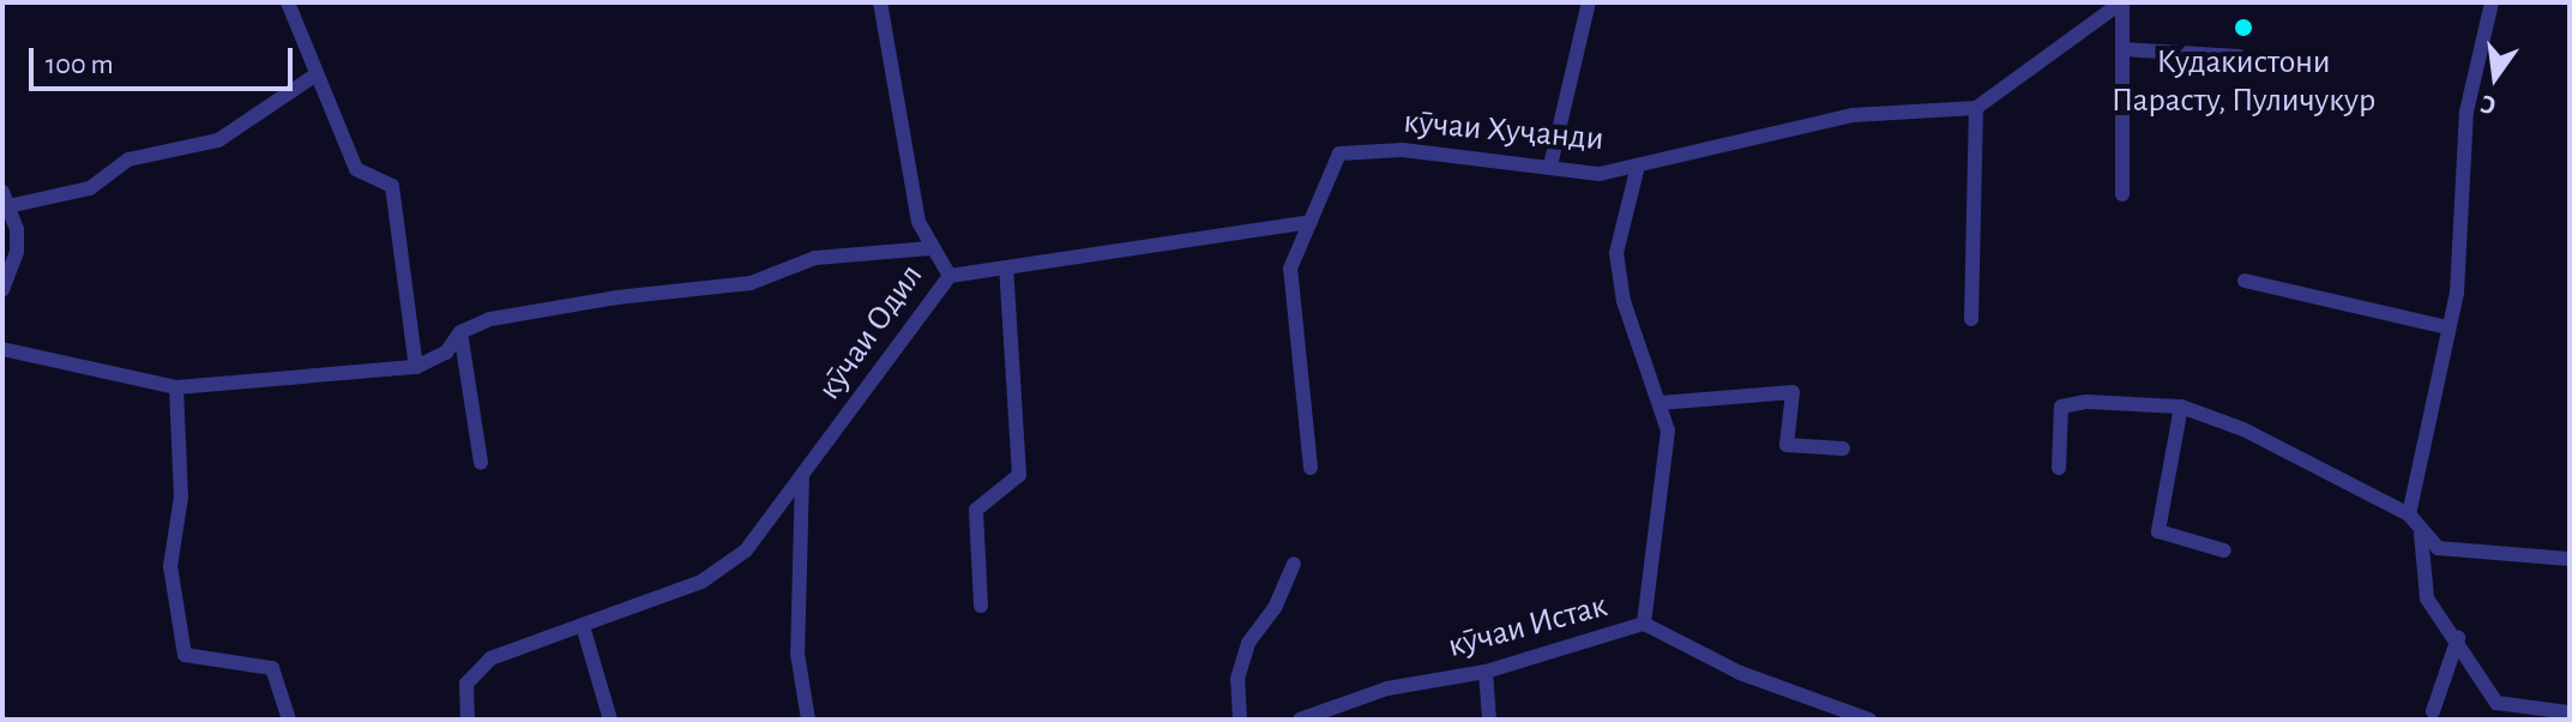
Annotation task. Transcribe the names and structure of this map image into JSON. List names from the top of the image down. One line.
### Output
{"streets":{"street":["кӯчаи Хуҷанди","кӯчаи Одил","кӯчаи Истак"]},"places":["Кудакистони Парасту, Пуличукур"],"scale_bar":"100 m","north":"bottom"}
